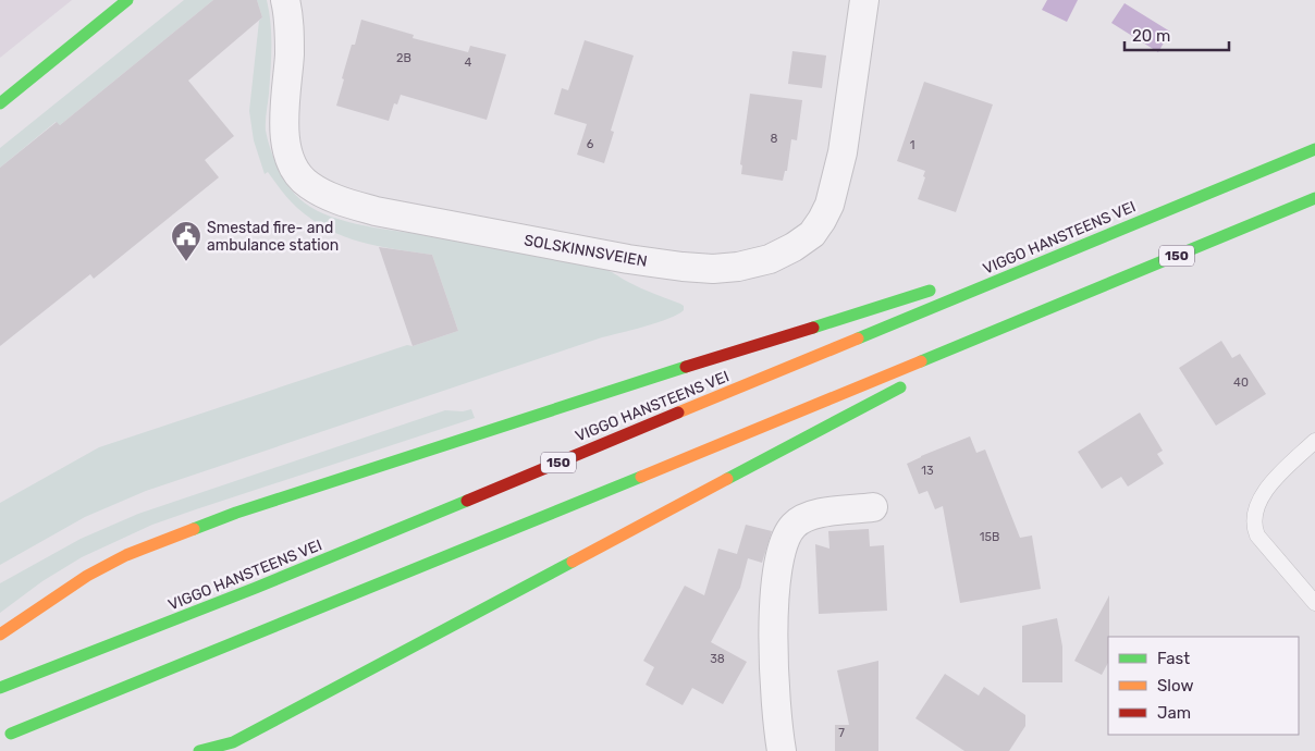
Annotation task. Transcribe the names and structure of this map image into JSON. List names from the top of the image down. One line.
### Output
{"streets":{"main road":["VIGGO HANSTEENS VEI","150"],"street":["SOLSKINNSVEIEN"]},"places":{"public building":["Smestad fire- and ambulance station"]},"house_numbers":["2B","4","8","6","1","40","13","15B","38","7"],"legend":["Fast","Slow","Jam"],"scale_bar":"20 m"}
